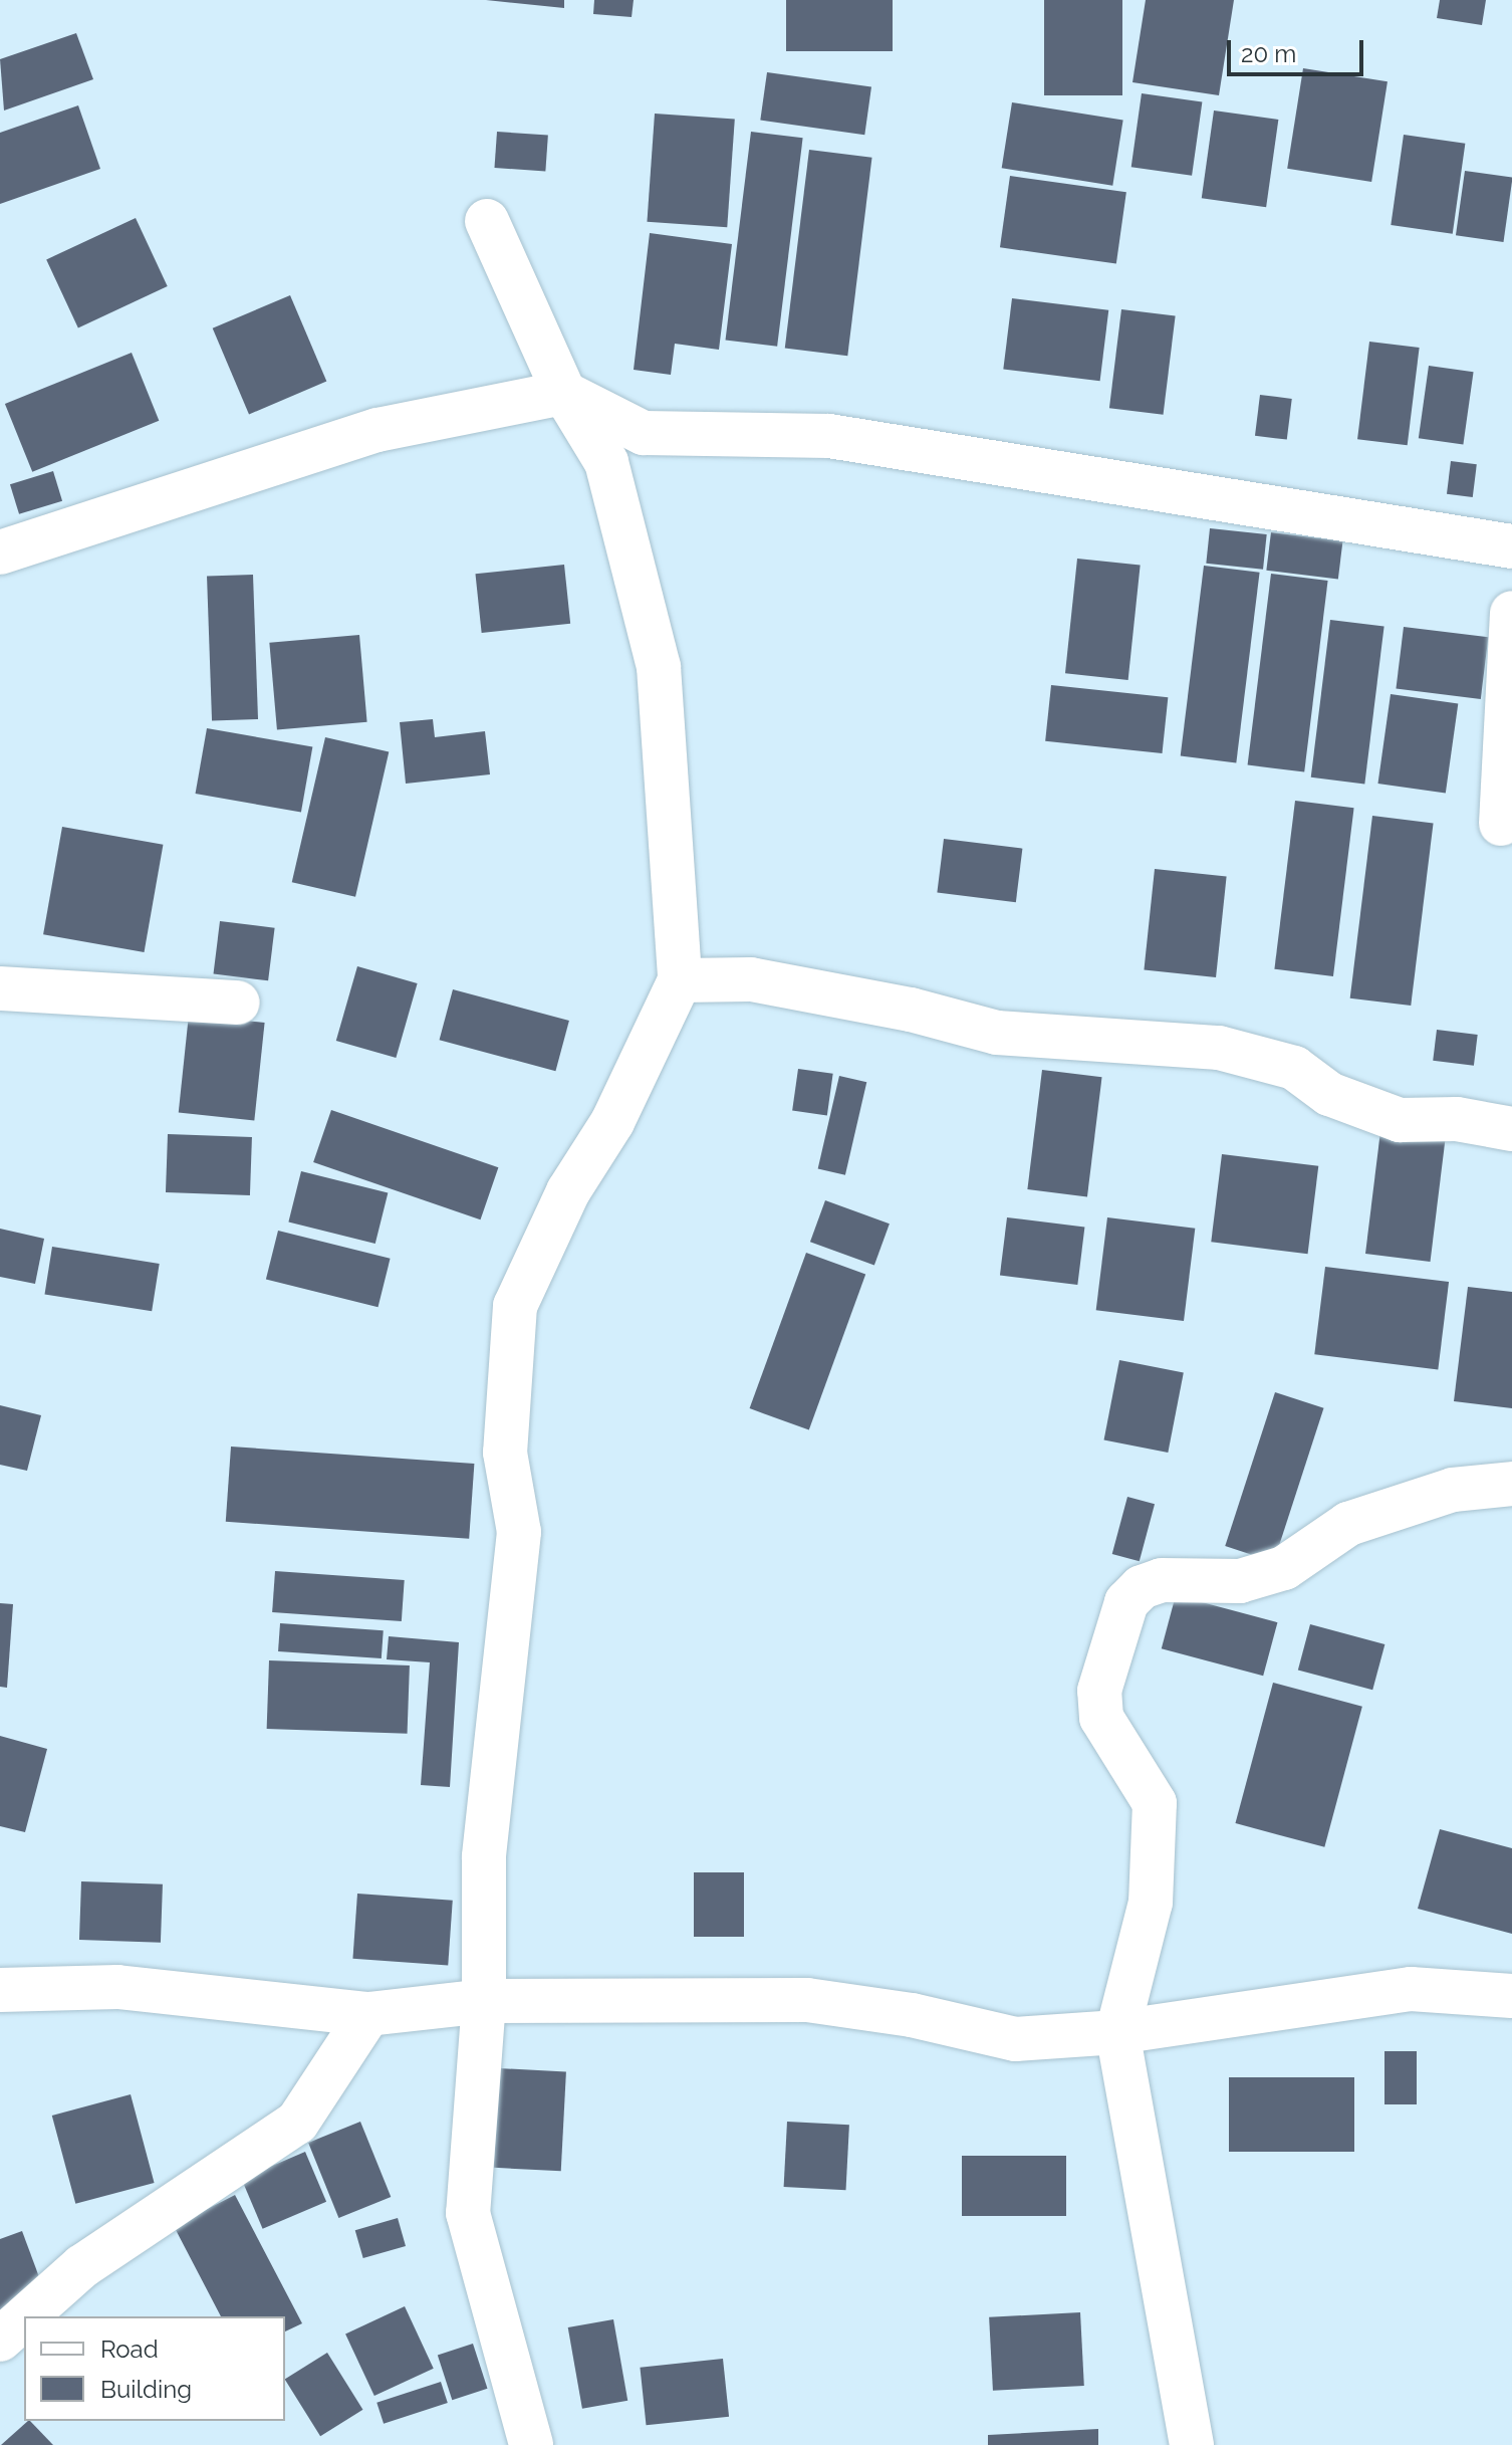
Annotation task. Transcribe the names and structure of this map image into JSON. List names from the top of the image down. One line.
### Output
{"legend":["Road","Building"],"scale_bar":"20 m"}
